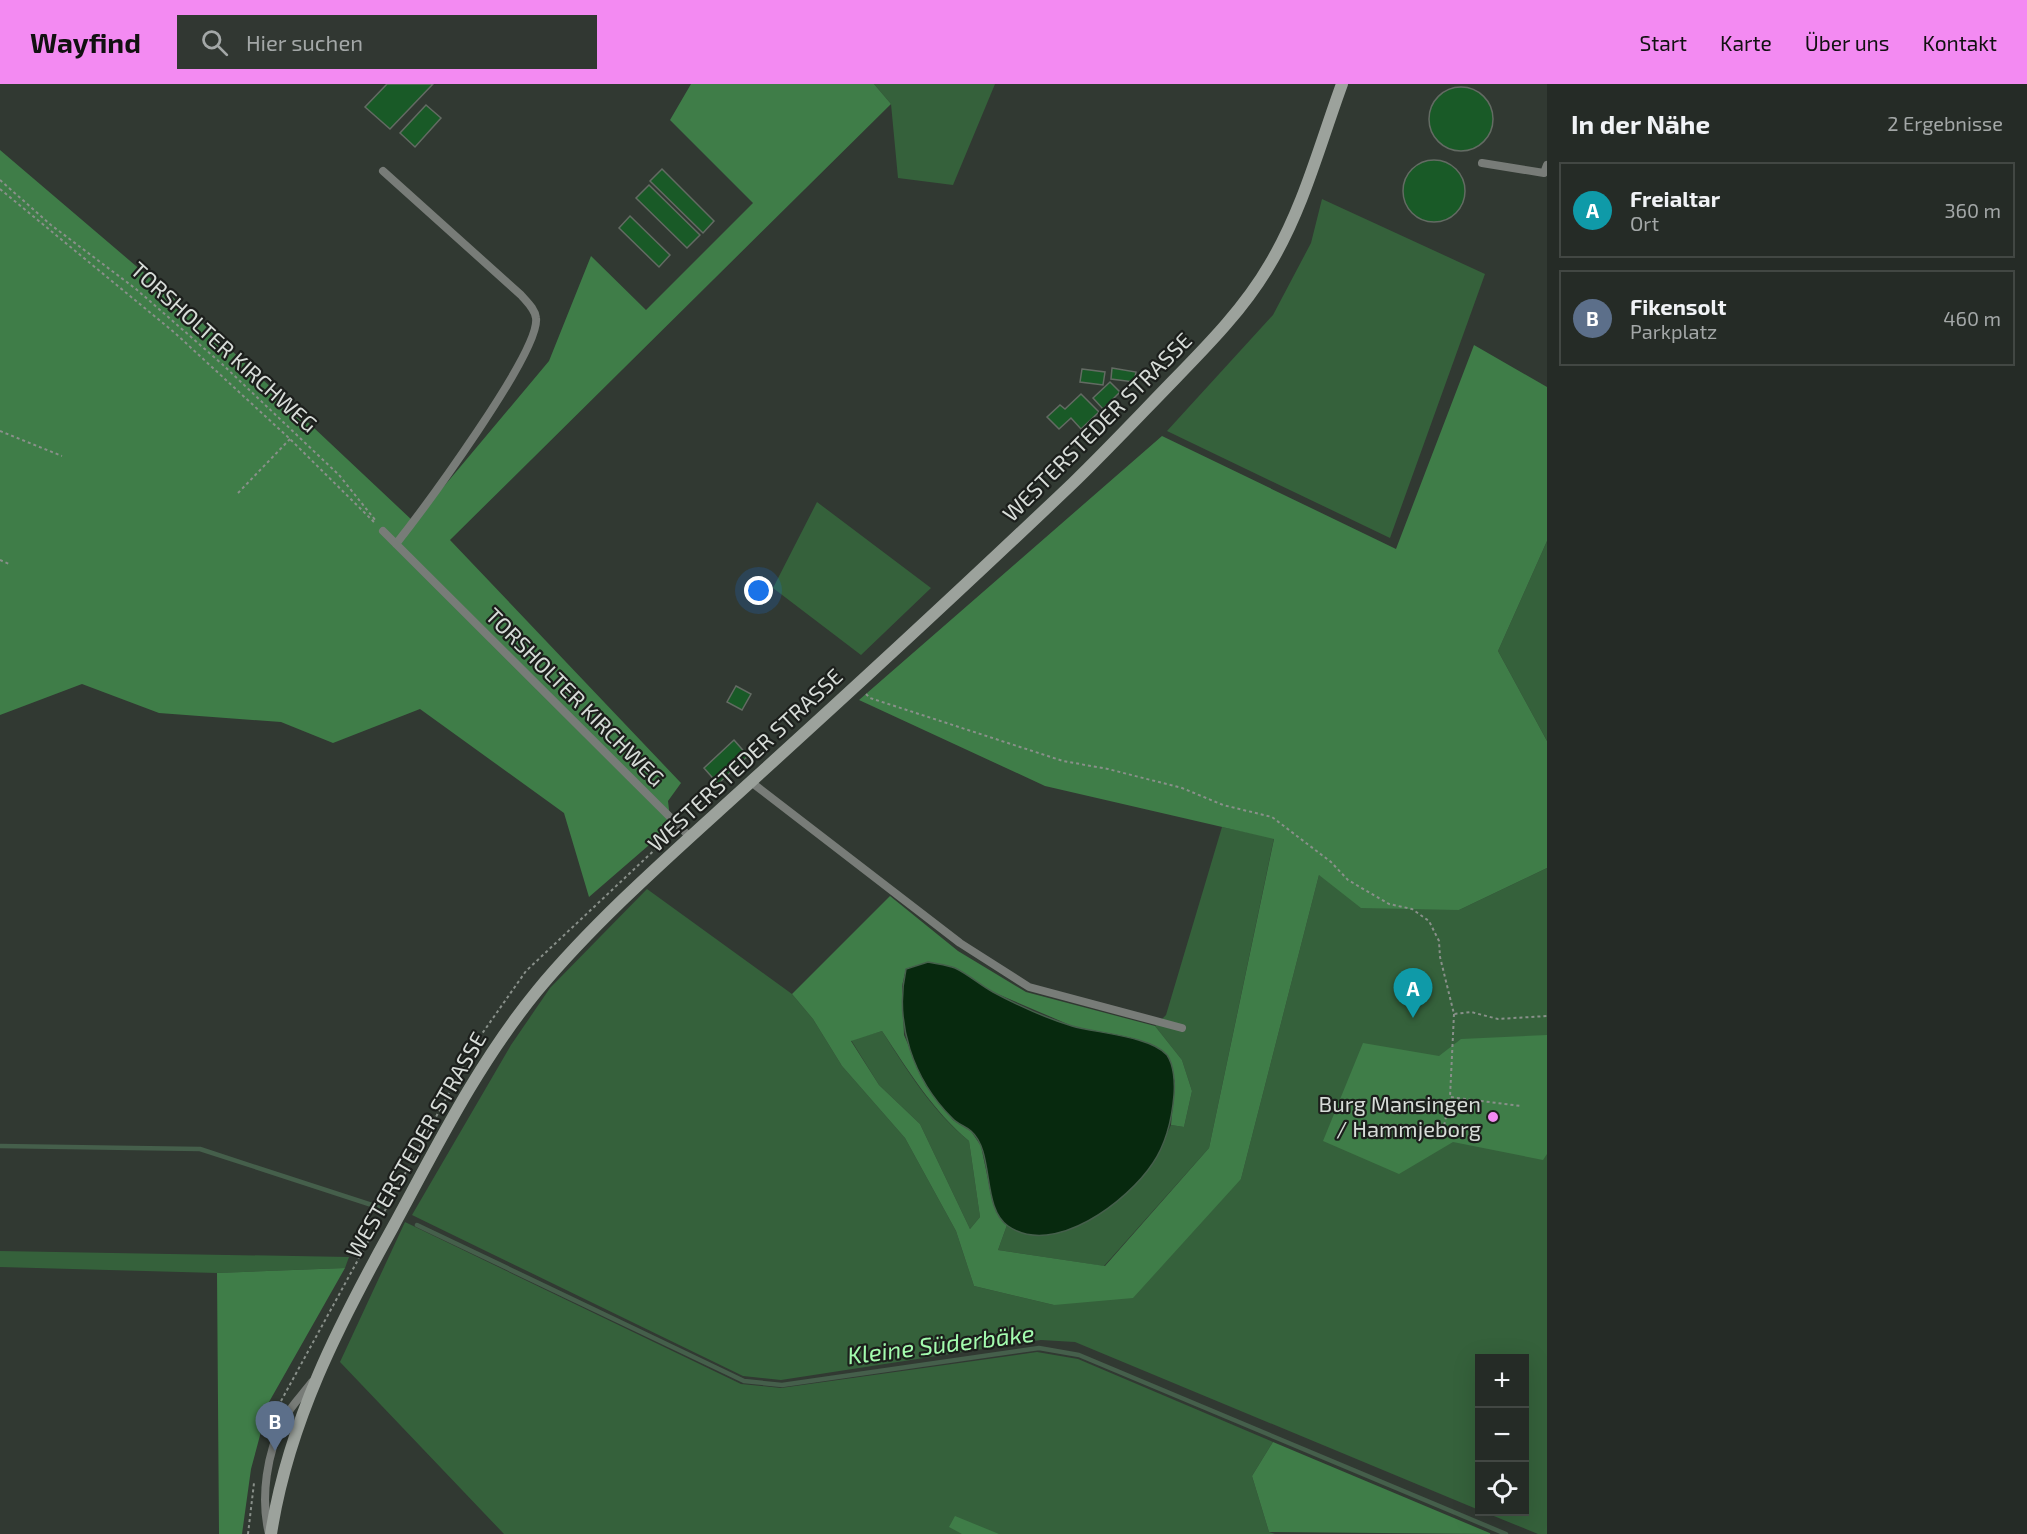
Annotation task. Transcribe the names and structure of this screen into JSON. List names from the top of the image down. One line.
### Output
{"streets":{"main road":["WESTERSTEDER STRASSE"],"lane":["TORSHOLTER KIRCHWEG"]},"crossings":[["TORSHOLTER KIRCHWEG","WESTERSTEDER STRASSE"]],"water":["Kleine Süderbäke"],"places":["Burg Mansingen / Hammjeborg"],"page":{"header":"Wayfind","search":"Hier suchen","nav":["Start","Karte","Über uns","Kontakt"],"heading":["In der Nähe","2 Ergebnisse"],"list":[{"mark":"A","name":"Freialtar","note":"Ort","value":"360 m"},{"mark":"B","name":"Fikensolt","note":"Parkplatz","value":"460 m"}],"pins":["A","B"],"map_buttons":["+","−"]}}
